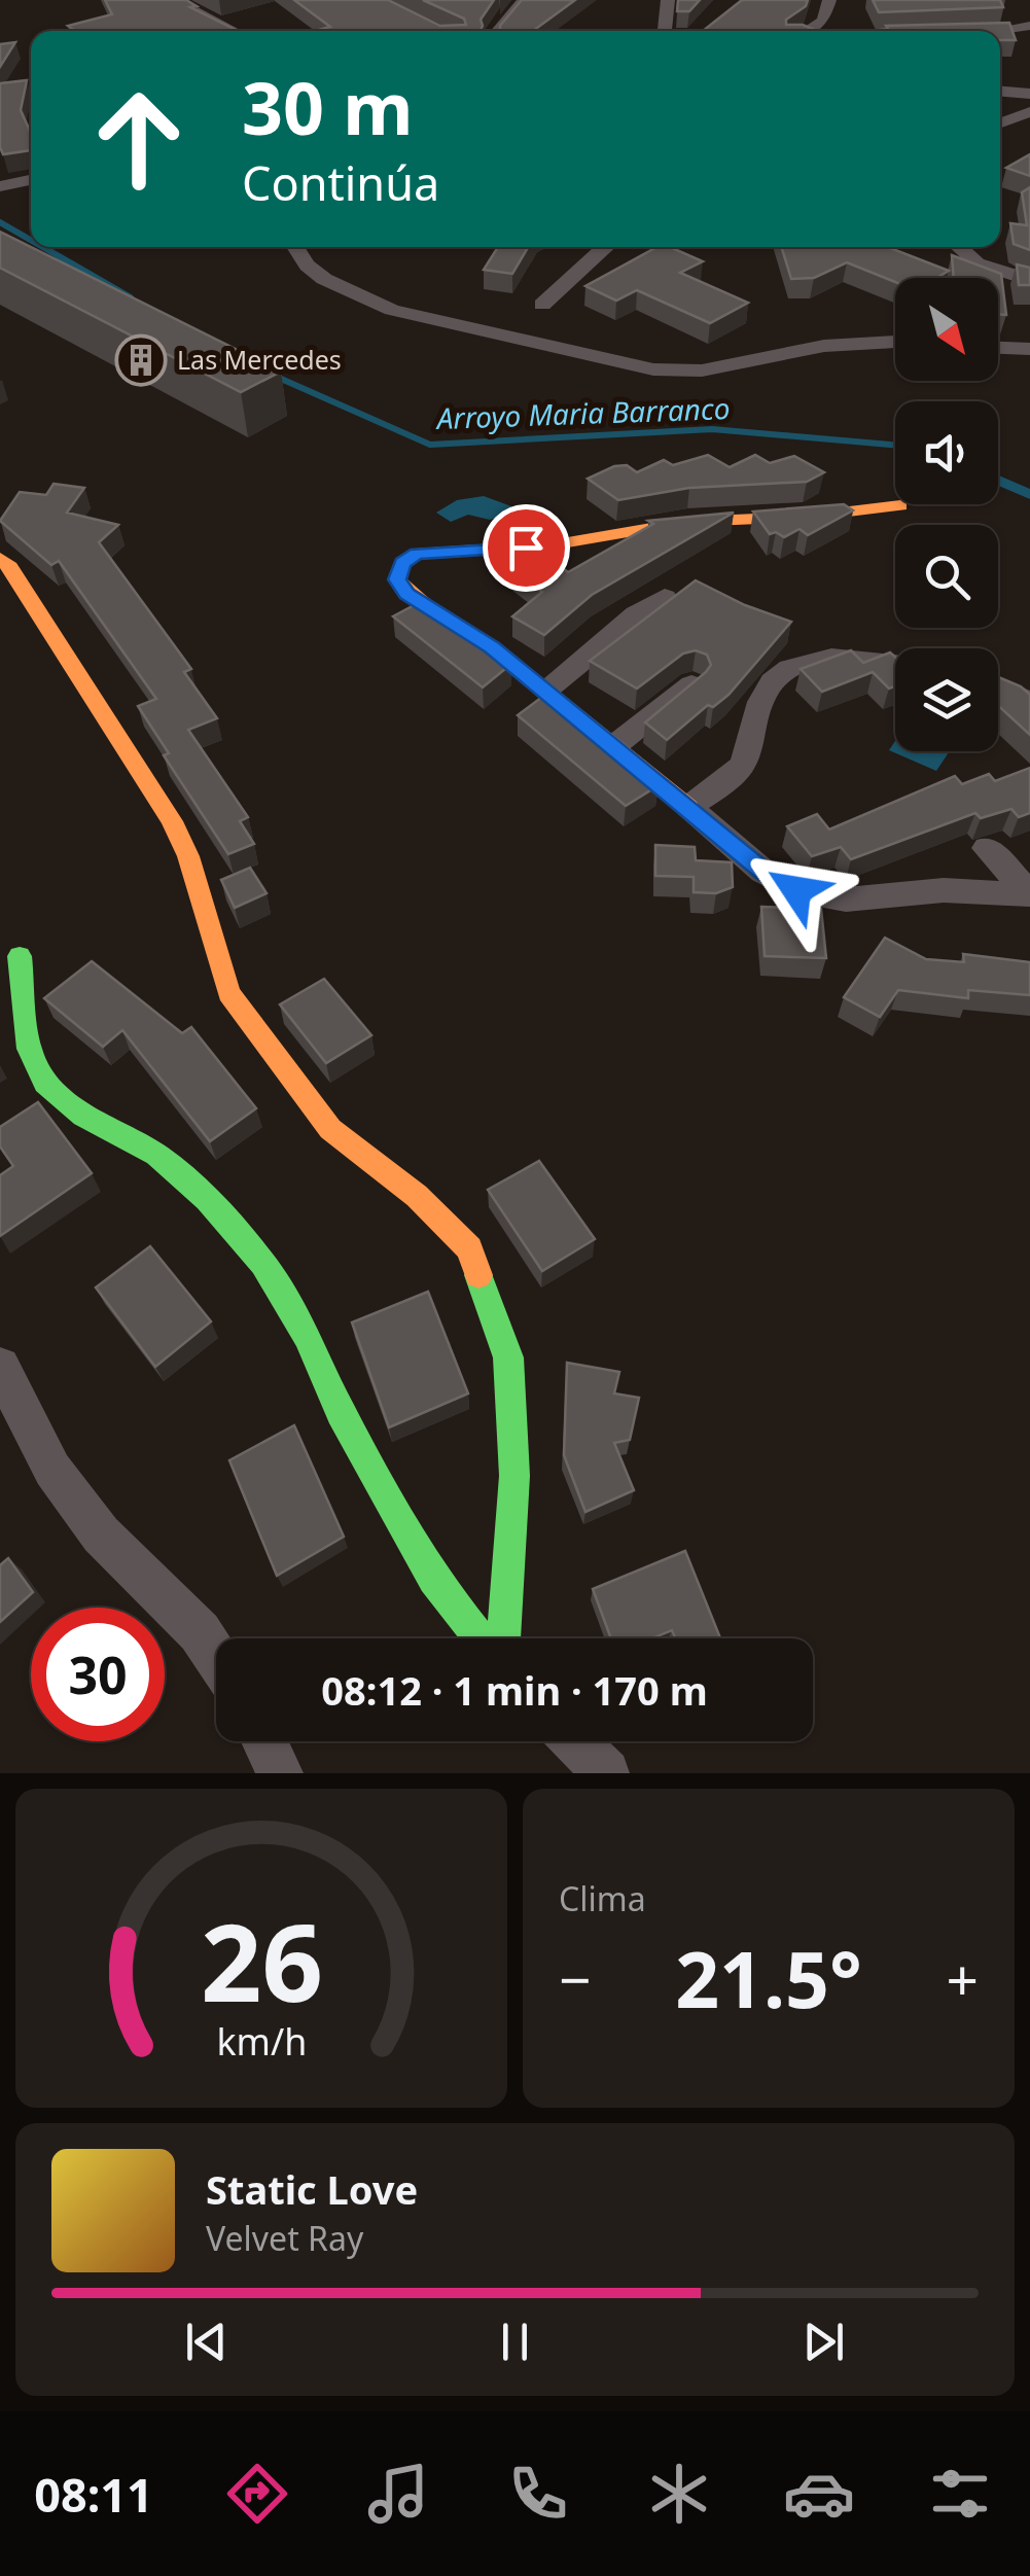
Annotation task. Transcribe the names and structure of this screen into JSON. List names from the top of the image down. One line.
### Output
{"water":["Arroyo Maria Barranco"],"places":{"building":["Las Mercedes"]},"north":"bottom right","page":{"turn":["30 m","Continúa"],"limit":"30","trip":"08:12 · 1 min · 170 m","tile":"Clima","heat":["−","21.5°","+"],"song":["Static Love","Velvet Ray"],"tabs":"08:11","gauge":["26","km/h"]}}
